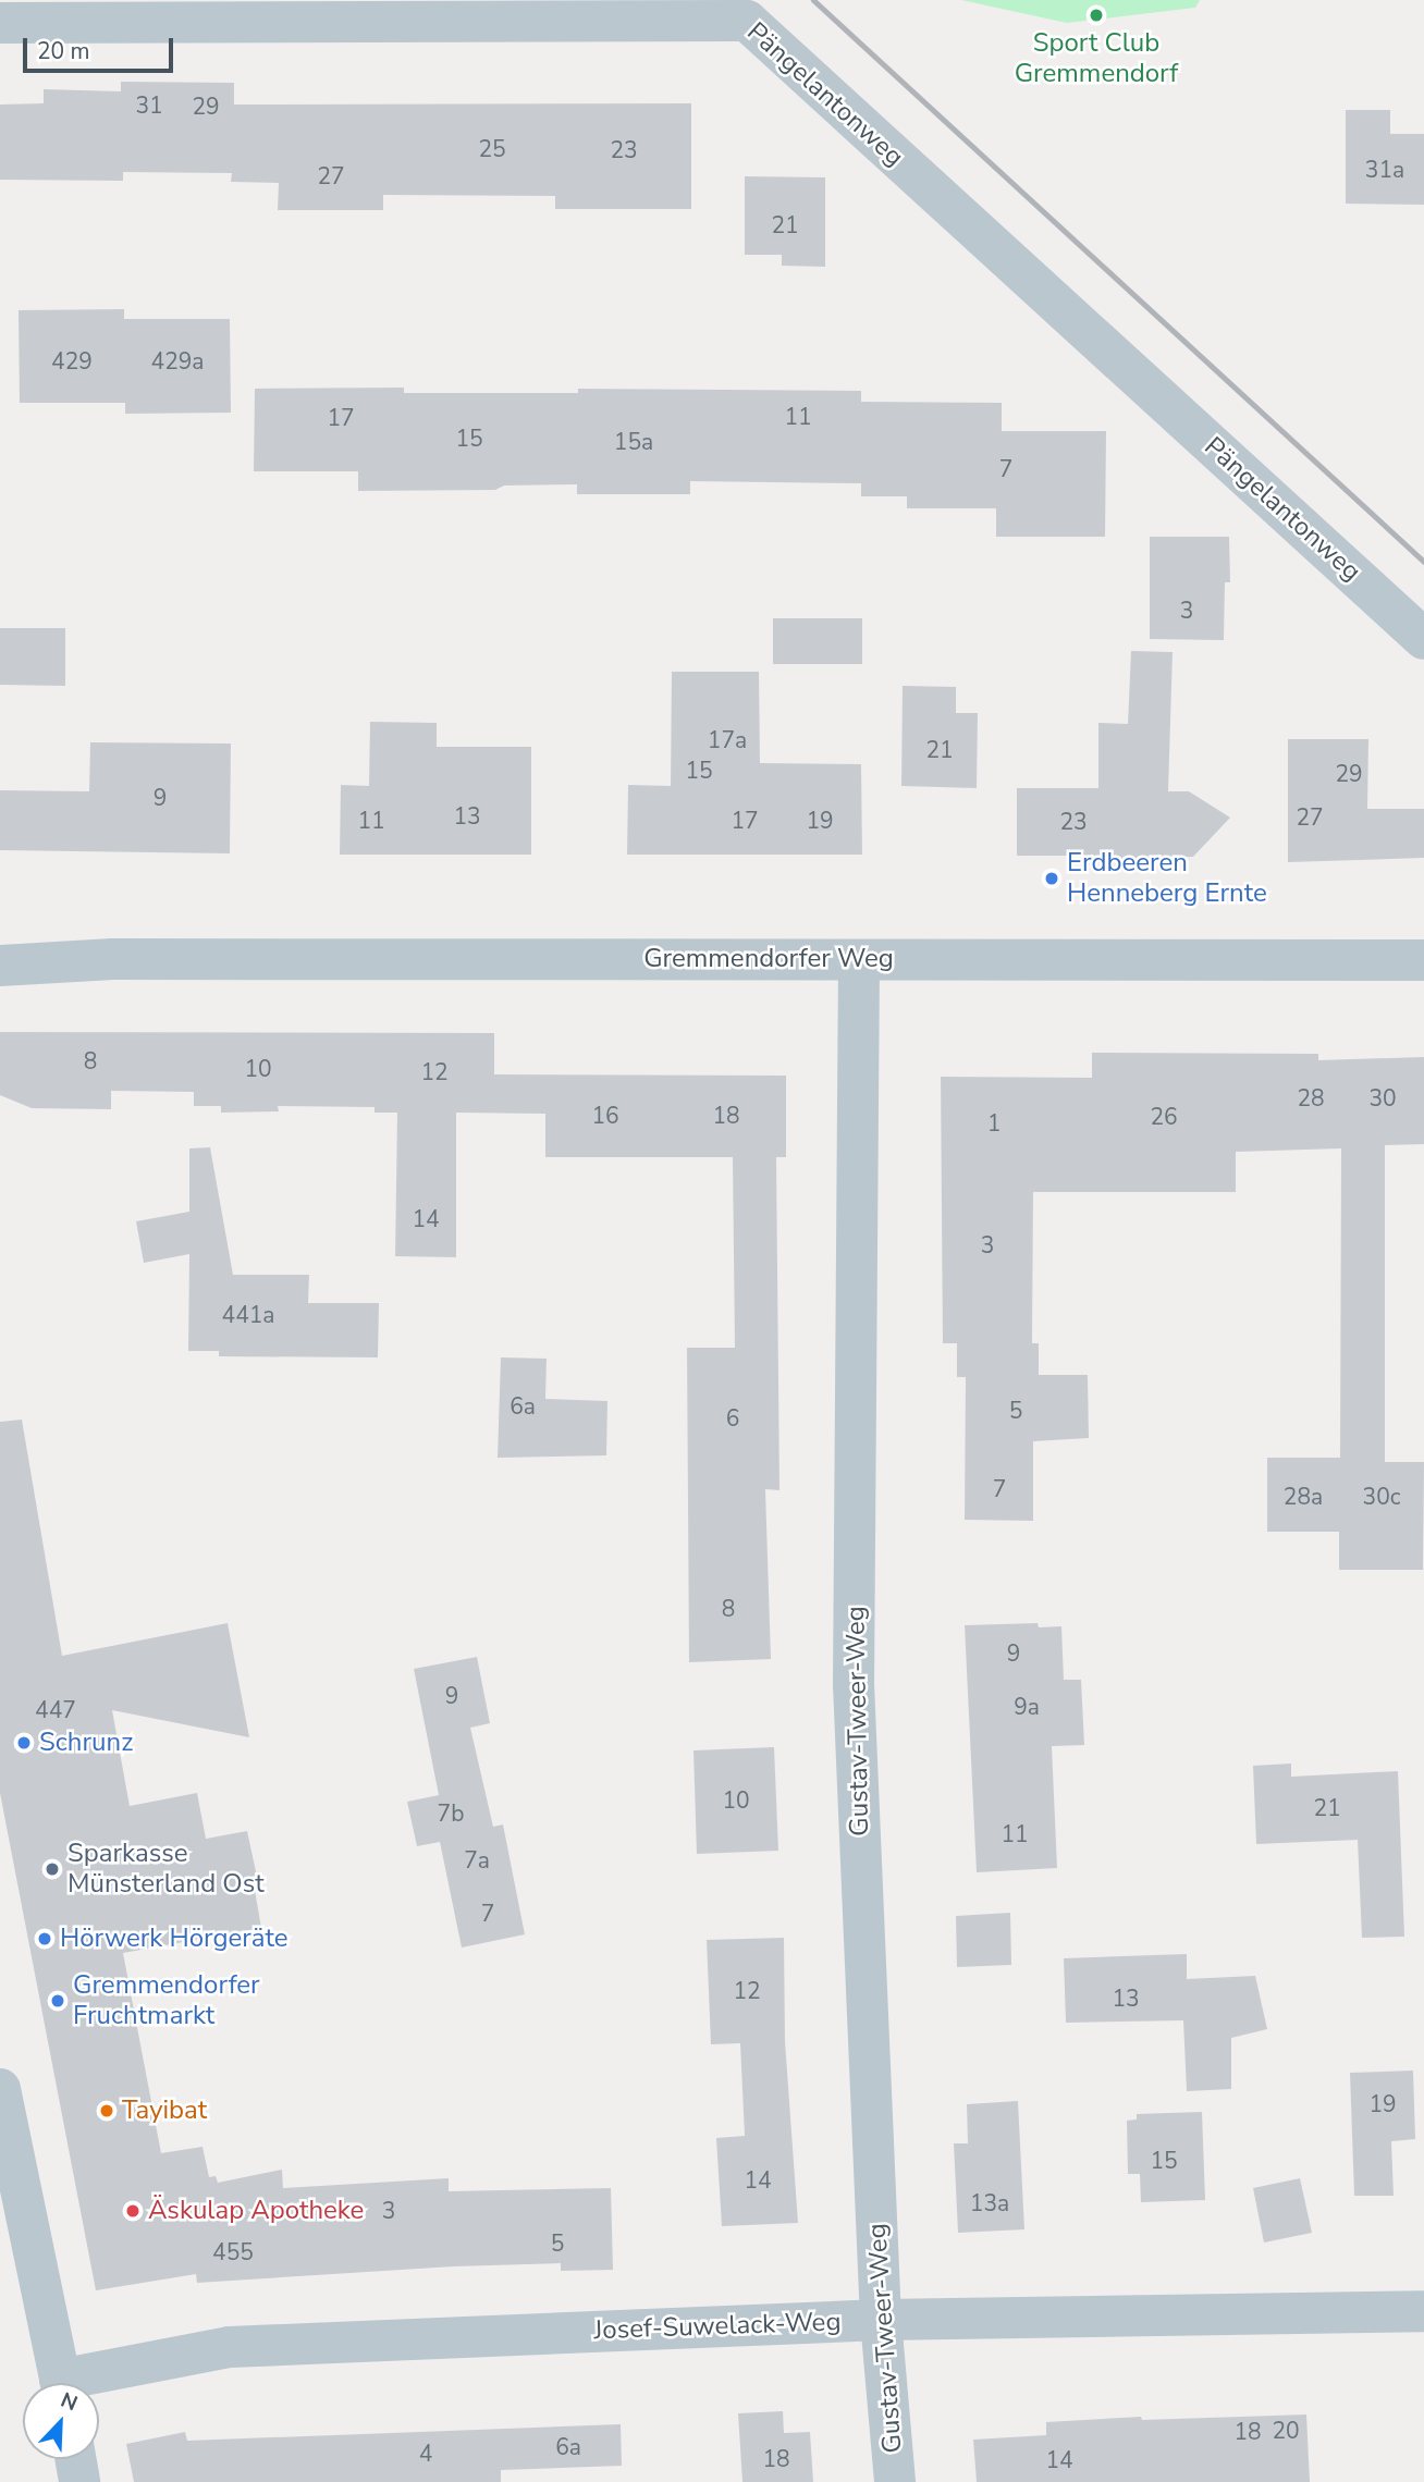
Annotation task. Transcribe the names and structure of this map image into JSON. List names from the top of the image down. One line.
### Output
{"streets":{"street":["Pängelantonweg","Gremmendorfer Weg","Gustav-Tweer-Weg","Josef-Suwelack-Weg"]},"crossings":[["Gremmendorfer Weg","Gustav-Tweer-Weg"],["Gustav-Tweer-Weg","Josef-Suwelack-Weg"]],"places":["Sport Club Gremmendorf","Erdbeeren Henneberg Ernte","Schrunz","Sparkasse Münsterland Ost","Hörwerk Hörgeräte","Gremmendorfer Fruchtmarkt","Tayibat","Äskulap Apotheke"],"house_numbers":["31","29","25","23","31a","27","21","429","429a","11","17","15","15a","7","3","17a","21","15","29","9","13","27","11","17","19","23","8","10","12","28","30","16","18","26","1","14","3","441a","6a","5","6","7","28a","30c","8","9","9","9a","447","10","21","7b","11","7a","7","12","13","19","15","14","13a","3","5","455","20","18","6a","4","18","14"],"scale_bar":"20 m","north":"top right"}
